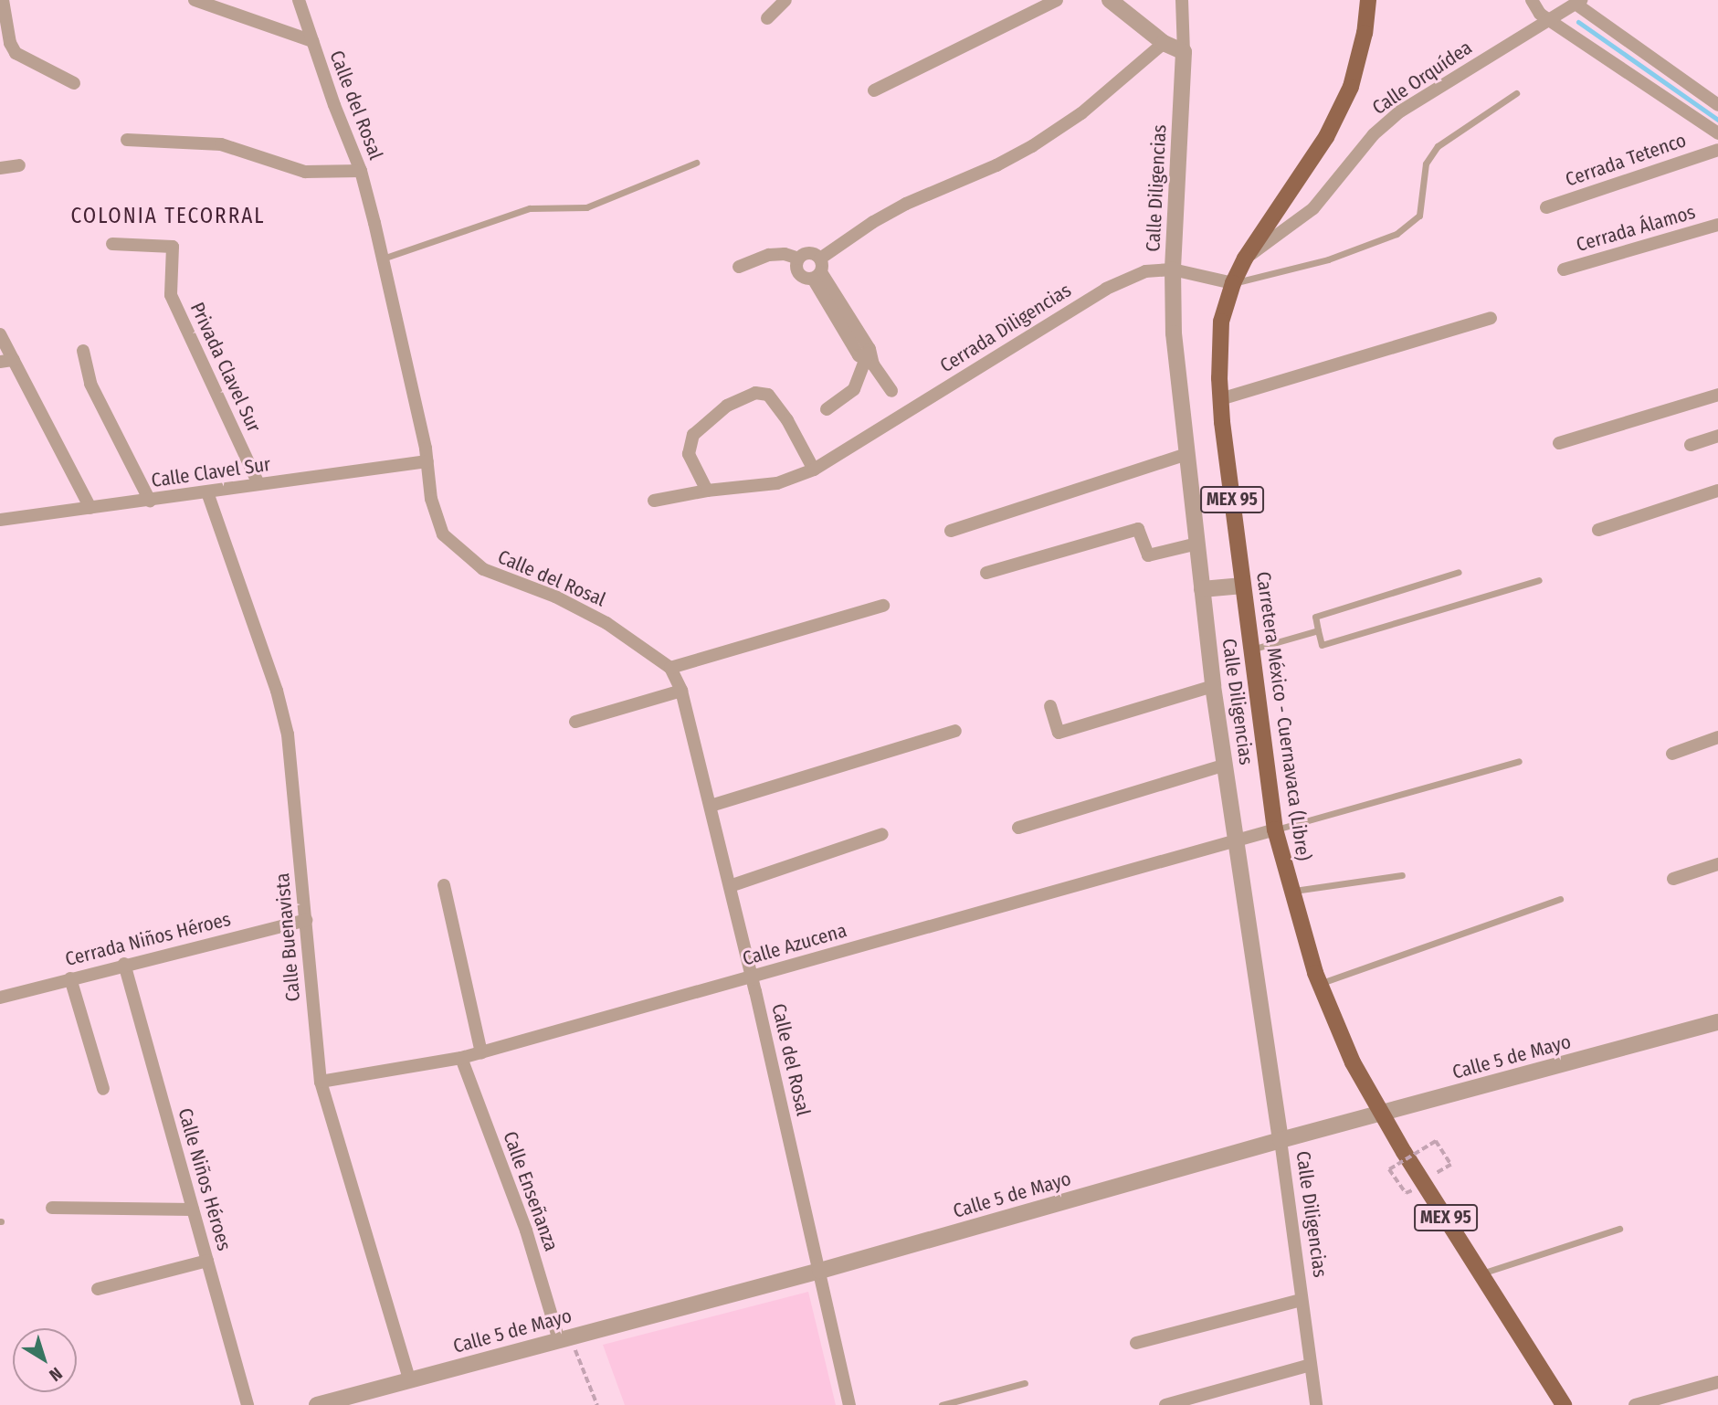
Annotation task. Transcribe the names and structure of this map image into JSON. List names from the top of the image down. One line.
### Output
{"streets":{"main road":["MEX 95","Carretera México - Cuernavaca (Libre)"],"street":["Calle Orquídea","Calle del Rosal","Cerrada Tetenco","Calle Diligencias","Cerrada Álamos","Cerrada Diligencias","Privada Clavel Sur","Calle Clavel Sur","Calle Buenavista","Cerrada Niños Héroes","Calle Azucena","Calle 5 de Mayo","Calle Niños Héroes","Calle Enseñanza"]},"crossings":[["Calle Orquídea","Carretera México - Cuernavaca (Libre)"],["Calle del Rosal","Calle Clavel Sur"],["Calle del Rosal","Calle Azucena"],["Calle del Rosal","Calle 5 de Mayo"],["Calle Diligencias","Cerrada Diligencias"],["Calle Diligencias","Calle Azucena"],["Calle Diligencias","Calle 5 de Mayo"],["Cerrada Diligencias","Carretera México - Cuernavaca (Libre)"],["Privada Clavel Sur","Calle Clavel Sur"],["Calle Clavel Sur","Calle Buenavista"],["Carretera México - Cuernavaca (Libre)","Calle Azucena"],["Carretera México - Cuernavaca (Libre)","Calle 5 de Mayo"],["Calle Buenavista","Cerrada Niños Héroes"],["Calle Buenavista","Calle Azucena"],["Calle Buenavista","Calle 5 de Mayo"],["Cerrada Niños Héroes","Calle Niños Héroes"],["Calle Azucena","Calle Enseñanza"],["Calle 5 de Mayo","Calle Enseñanza"]],"districts":["COLONIA TECORRAL"],"north":"bottom right"}
